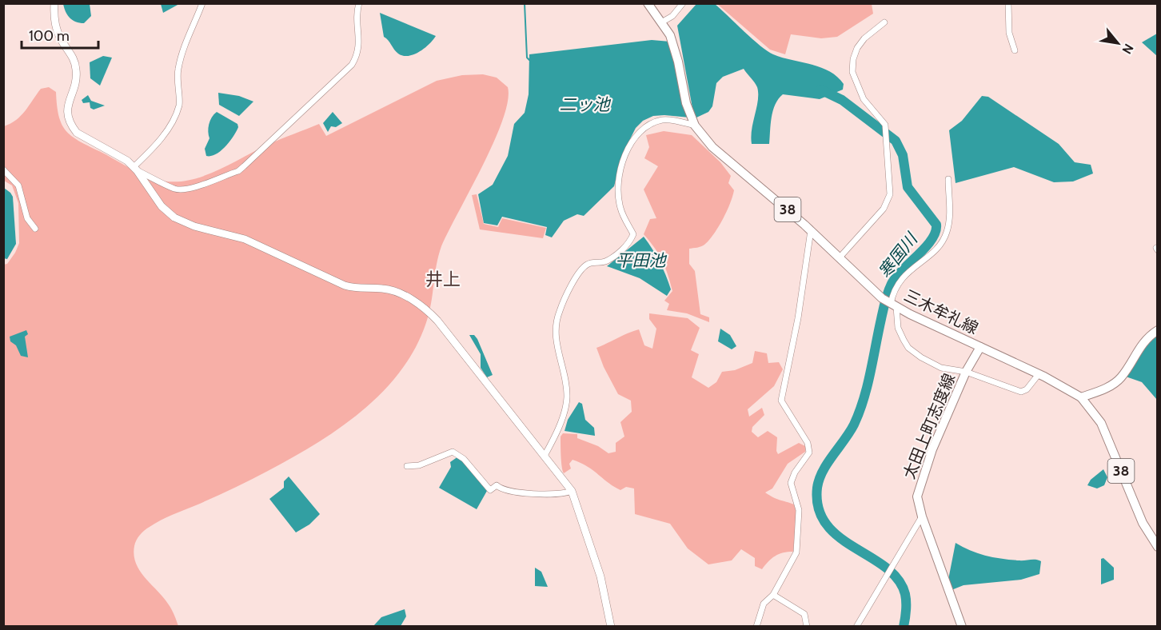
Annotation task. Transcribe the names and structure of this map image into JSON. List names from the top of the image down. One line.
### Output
{"streets":{"main road":["38","三木牟礼線","太田上町志度線"]},"crossings":[["三木牟礼線","太田上町志度線"]],"districts":["井上"],"water":["二ッ池","寒国川","平田池"],"scale_bar":"100 m","north":"bottom right"}
